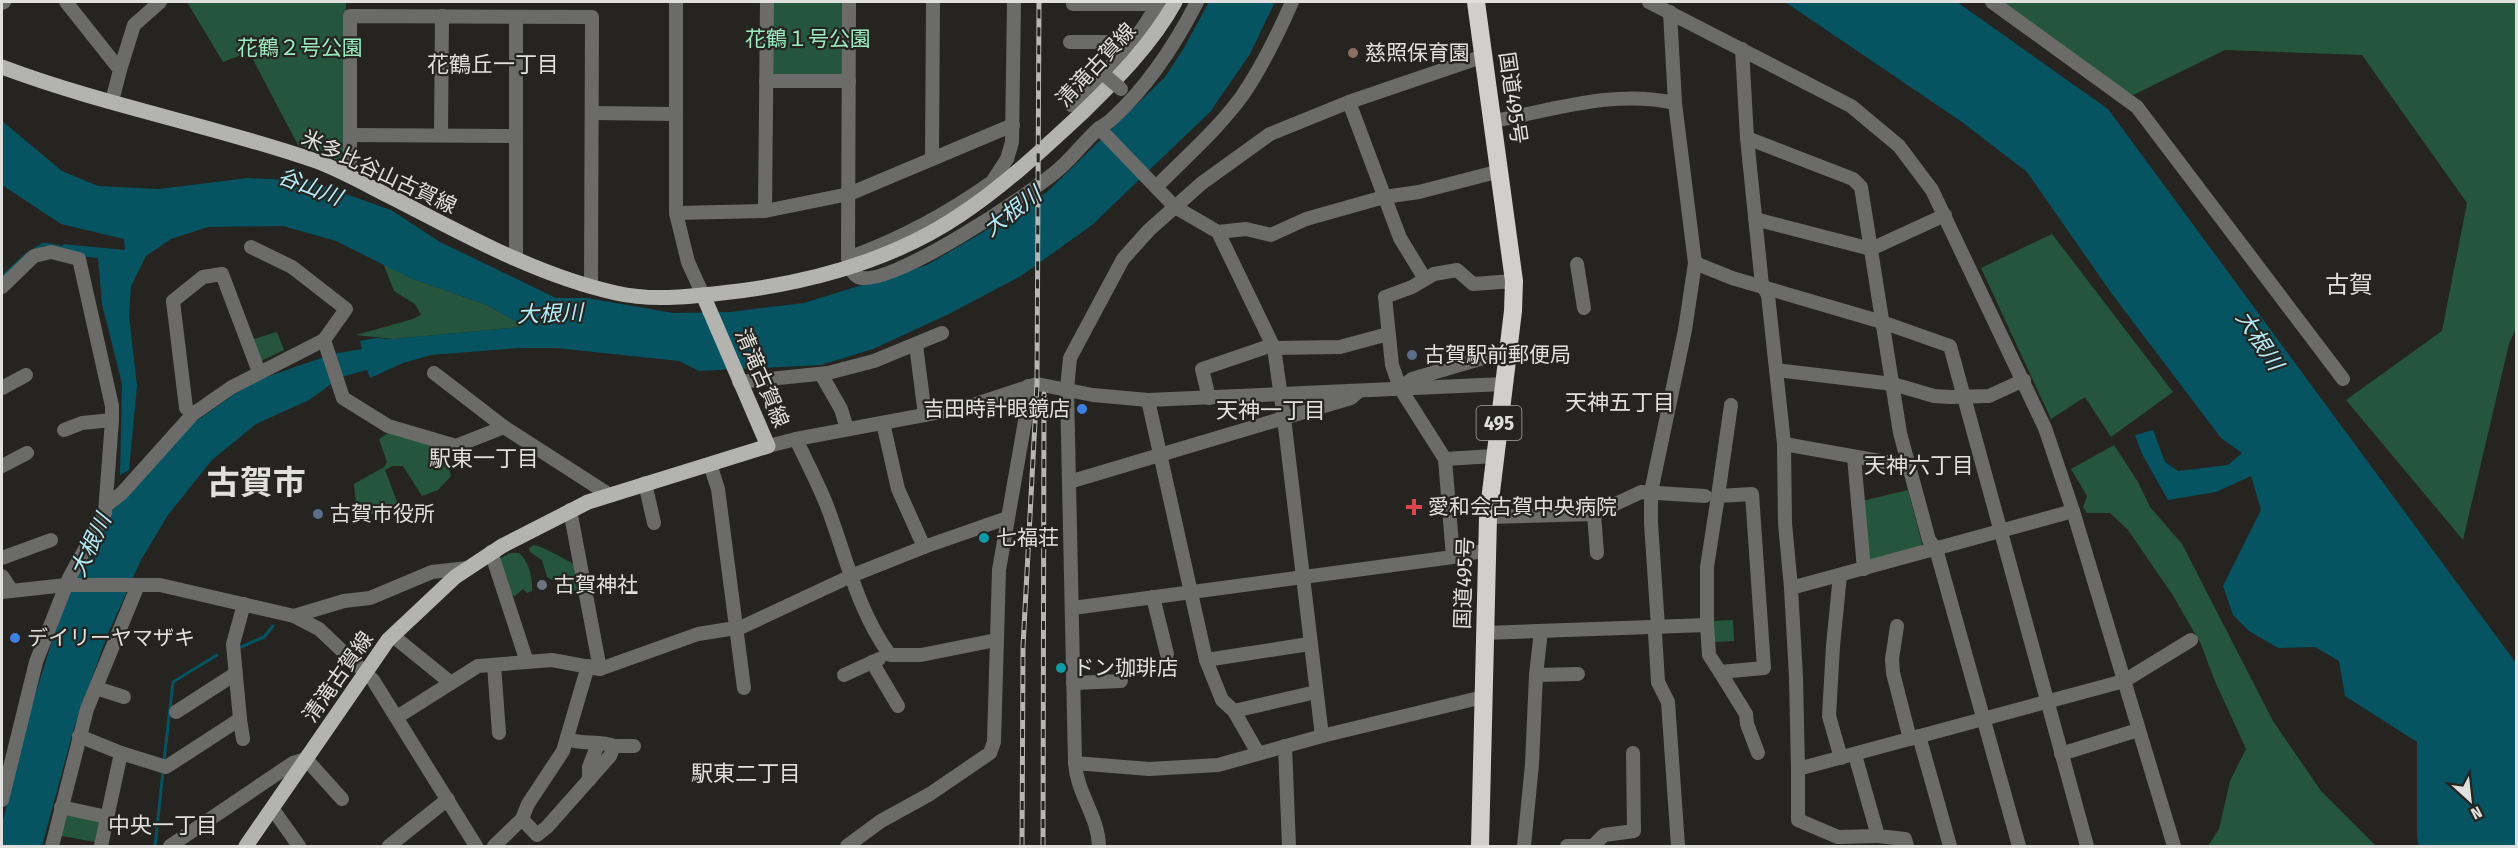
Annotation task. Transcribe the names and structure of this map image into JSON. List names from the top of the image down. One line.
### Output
{"streets":{"highway":["国道495号","495"],"main road":["清滝古賀線","米多比谷山古賀線"]},"crossings":[["清滝古賀線","米多比谷山古賀線"]],"districts":["花鶴丘一丁目","古賀","天神五丁目","天神一丁目","駅東一丁目","天神六丁目","古賀市","駅東二丁目","中央一丁目"],"water":["谷山川","大根川"],"parks":["花鶴１号公園","花鶴２号公園"],"places":{"other":["慈照保育園","古賀駅前郵便局","吉田時計眼鏡店","古賀市役所","七福荘","古賀神社","デイリーヤマザキ","ドン珈琲店"],"health":["愛和会古賀中央病院"]},"north":"bottom right"}
